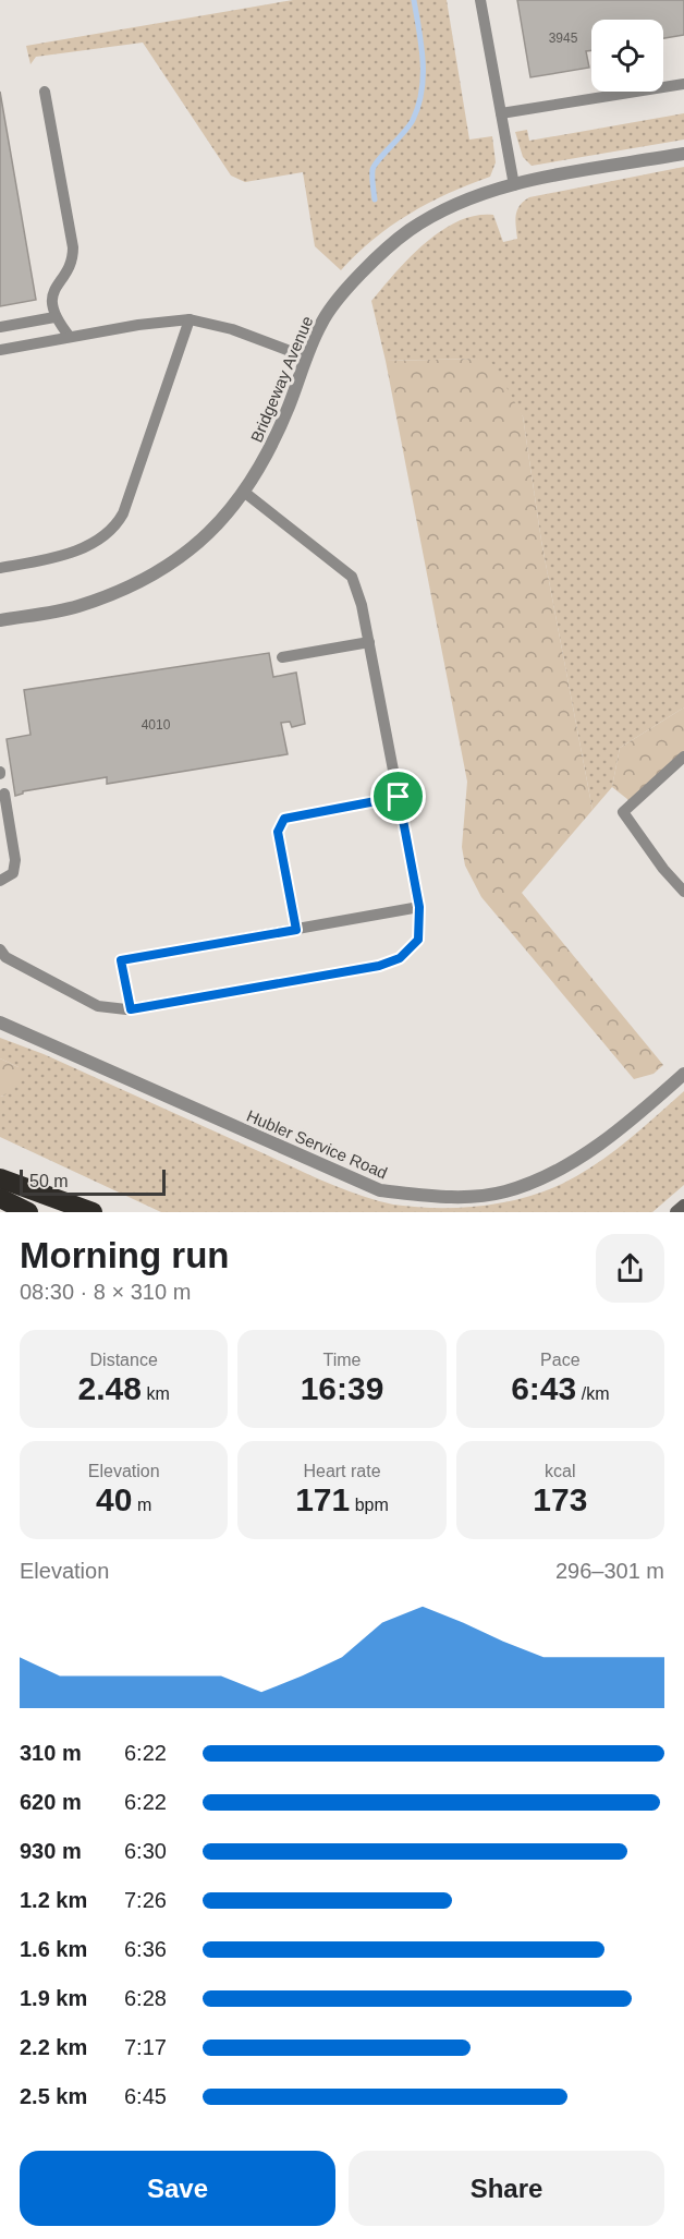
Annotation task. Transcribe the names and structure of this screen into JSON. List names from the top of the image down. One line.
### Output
{"streets":{"street":["Bridgeway Avenue","Hubler Service Road"]},"house_numbers":["3945","4010"],"scale_bar":"50 m","page":{"scale":"50 m","heading":["Morning run","08:30 · 8 × 310 m"],"stats":[["Distance","2.48 km"],["Time","16:39"],["Pace","6:43 /km"],["Elevation","40 m"],["Heart rate","171 bpm"],["kcal","173"]],"chart":["Elevation","296–301 m"],"list":[{"name":"310 m","note":"6:22"},{"name":"620 m","note":"6:22"},{"name":"930 m","note":"6:30"},{"name":"1.2 km","note":"7:26"},{"name":"1.6 km","note":"6:36"},{"name":"1.9 km","note":"6:28"},{"name":"2.2 km","note":"7:17"},{"name":"2.5 km","note":"6:45"}],"buttons":["Save","Share"]}}
